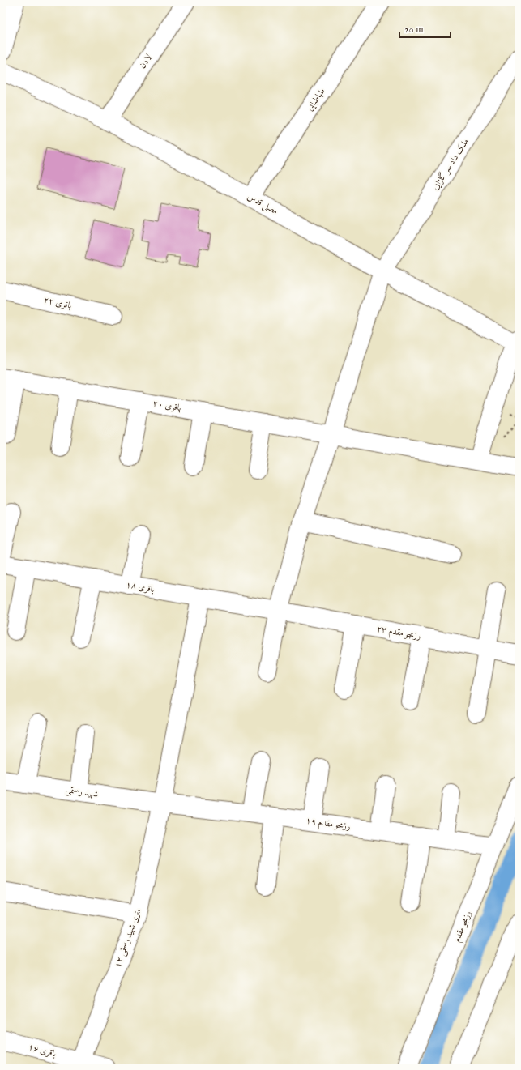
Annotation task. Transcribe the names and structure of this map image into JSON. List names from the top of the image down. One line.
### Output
{"streets":{"street":["لادن","طباطبایی","ملک داد سر گلزایی","مصلی قدس","باقری ۲۲","باقری ۲۰","باقری ۱۸","رزمجو مقدم ۲۳","شهید رستمی","رزمجو مقدم ۱۹","رزمجو مقدم","۱۲ متری شهید رستمی","باقری ۱۶"]},"crossings":[["لادن","مصلی قدس"],["طباطبایی","مصلی قدس"],["ملک داد سر گلزایی","مصلی قدس"],["ملک داد سر گلزایی","باقری ۲۰"],["ملک داد سر گلزایی","باقری ۱۸"],["ملک داد سر گلزایی","رزمجو مقدم ۲۳"],["باقری ۱۸","رزمجو مقدم ۲۳"],["باقری ۱۸","۱۲ متری شهید رستمی"],["شهید رستمی","رزمجو مقدم ۱۹"],["شهید رستمی","۱۲ متری شهید رستمی"],["رزمجو مقدم ۱۹","رزمجو مقدم"],["رزمجو مقدم ۱۹","۱۲ متری شهید رستمی"],["۱۲ متری شهید رستمی","باقری ۱۶"]],"scale_bar":"20 m"}
